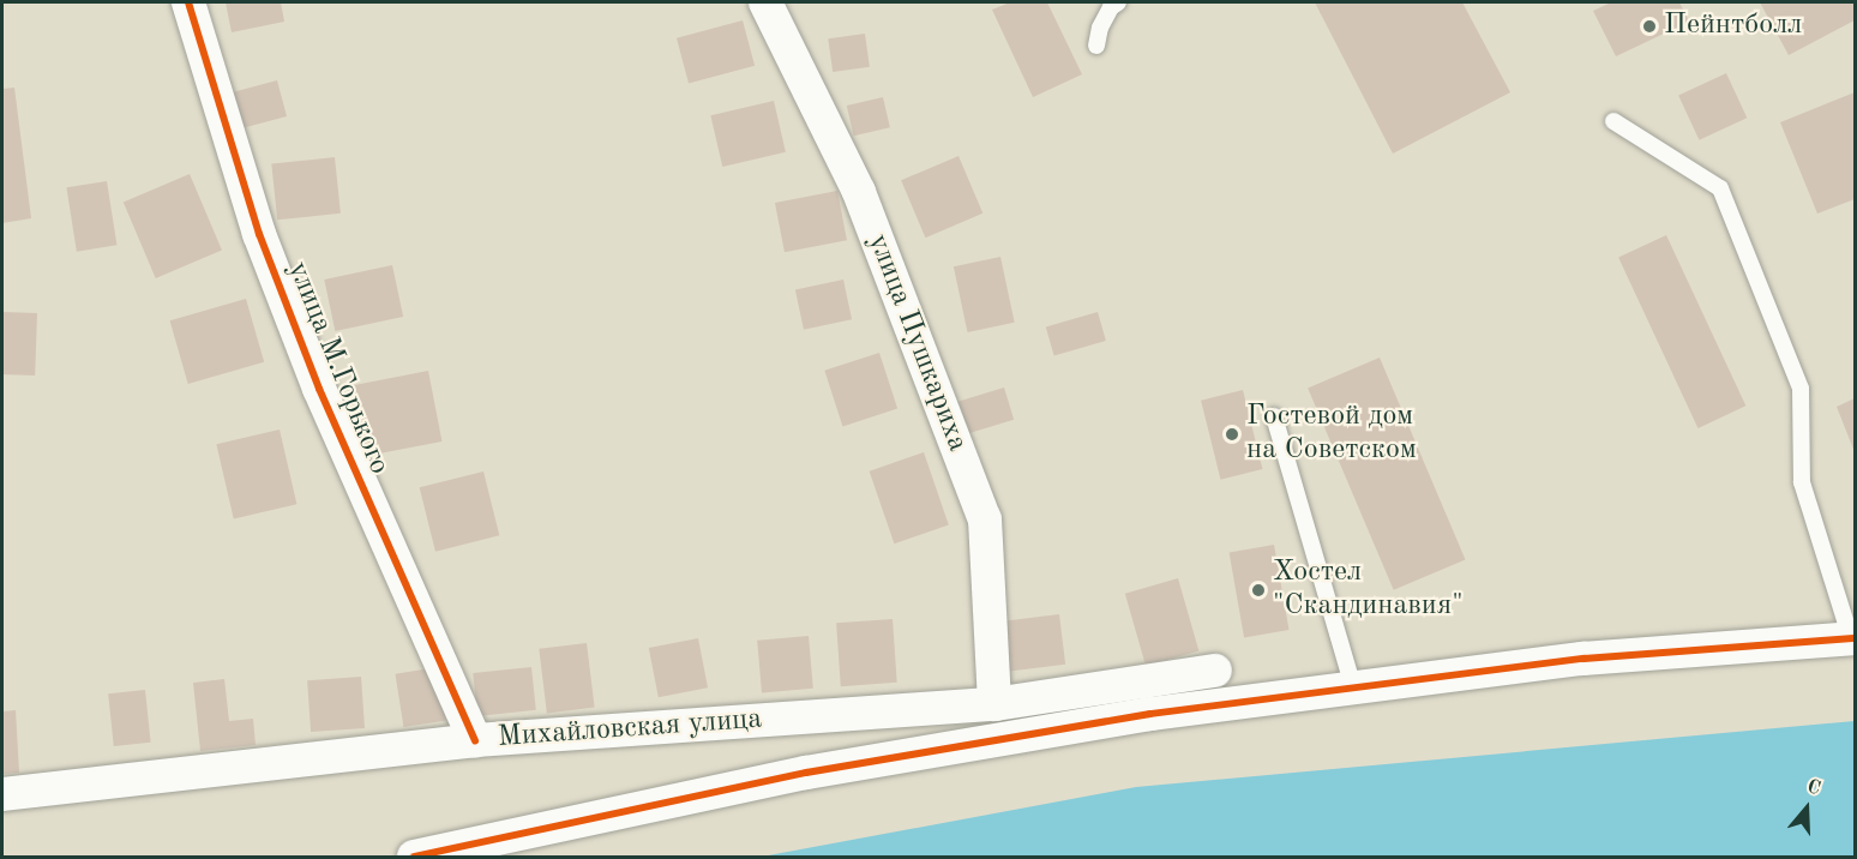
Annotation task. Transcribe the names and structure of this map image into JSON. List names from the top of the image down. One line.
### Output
{"streets":{"street":["улица Пушкариха","улица М.Горького","Михайловская улица"]},"crossings":[["улица Пушкариха","Михайловская улица"],["улица М.Горького","Михайловская улица"]],"places":["Пейнтболл","Гостевой дом на Советском","Хостел \"Скандинавия\""],"north":"top"}
